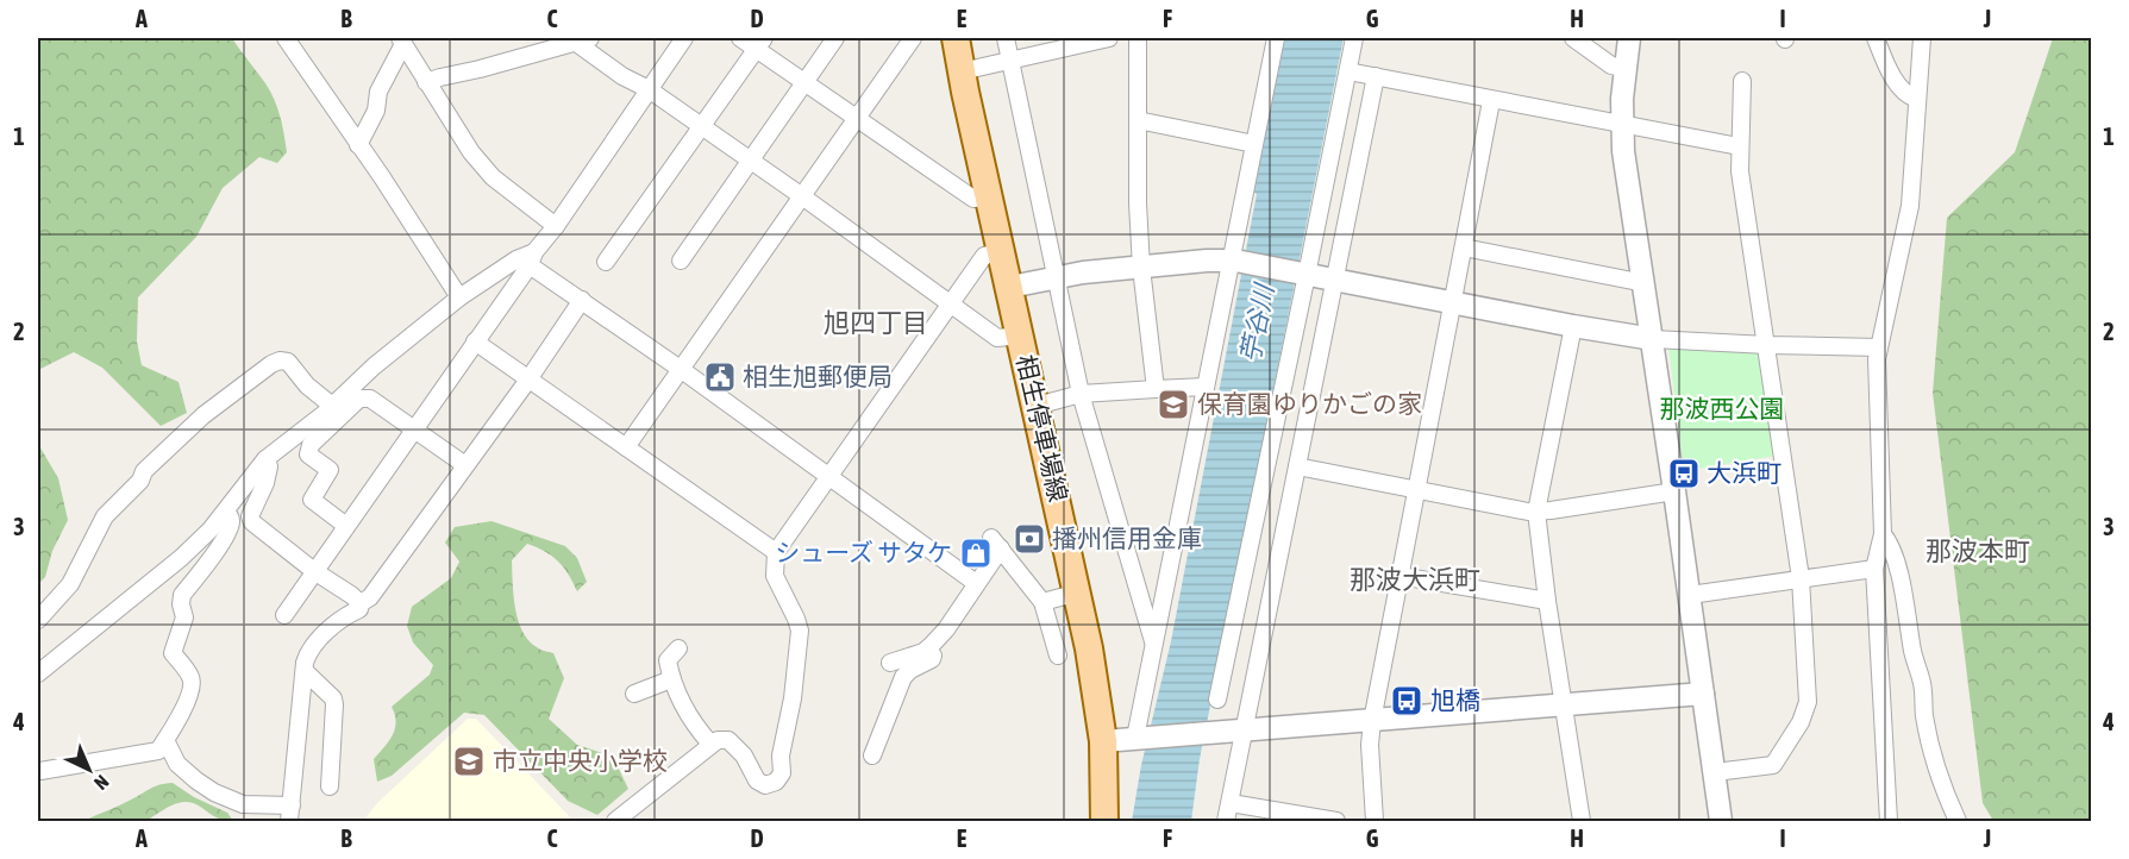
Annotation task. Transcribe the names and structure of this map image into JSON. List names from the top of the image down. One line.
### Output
{"streets":{"main road":["相生停車場線"]},"districts":["旭四丁目","那波本町","那波大浜町"],"water":["苧谷川"],"parks":["那波西公園"],"places":{"public building":["相生旭郵便局"],"school or university":["保育園ゆりかごの家","市立中央小学校"],"bus stop":["大浜町","旭橋"],"bank":["播州信用金庫"],"shop":["シューズ サタケ"]},"north":"bottom right","grid":{"columns":["A","B","C","D","E","F","G","H","I","J"],"rows":["1","2","3","4"]}}
